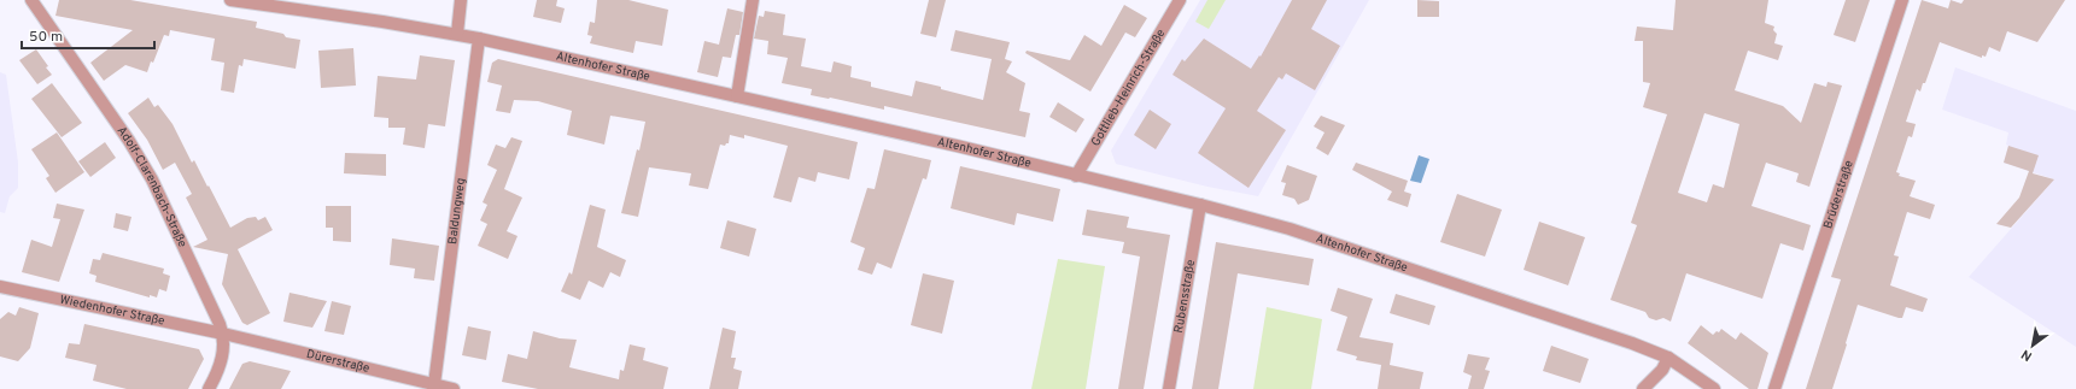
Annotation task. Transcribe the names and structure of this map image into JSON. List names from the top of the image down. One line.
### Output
{"streets":{"street":["Altenhofer Straße","Gottlieb-Heinrich-Straße","Adolf-Clarenbach-Straße","Brüderstraße","Baldungweg","Rubensstraße","Wiedenhofer Straße","Dürerstraße"]},"crossings":[["Altenhofer Straße","Gottlieb-Heinrich-Straße"],["Altenhofer Straße","Baldungweg"],["Altenhofer Straße","Rubensstraße"],["Adolf-Clarenbach-Straße","Wiedenhofer Straße"],["Adolf-Clarenbach-Straße","Dürerstraße"],["Baldungweg","Dürerstraße"],["Wiedenhofer Straße","Dürerstraße"]],"scale_bar":"50 m","north":"bottom left"}
